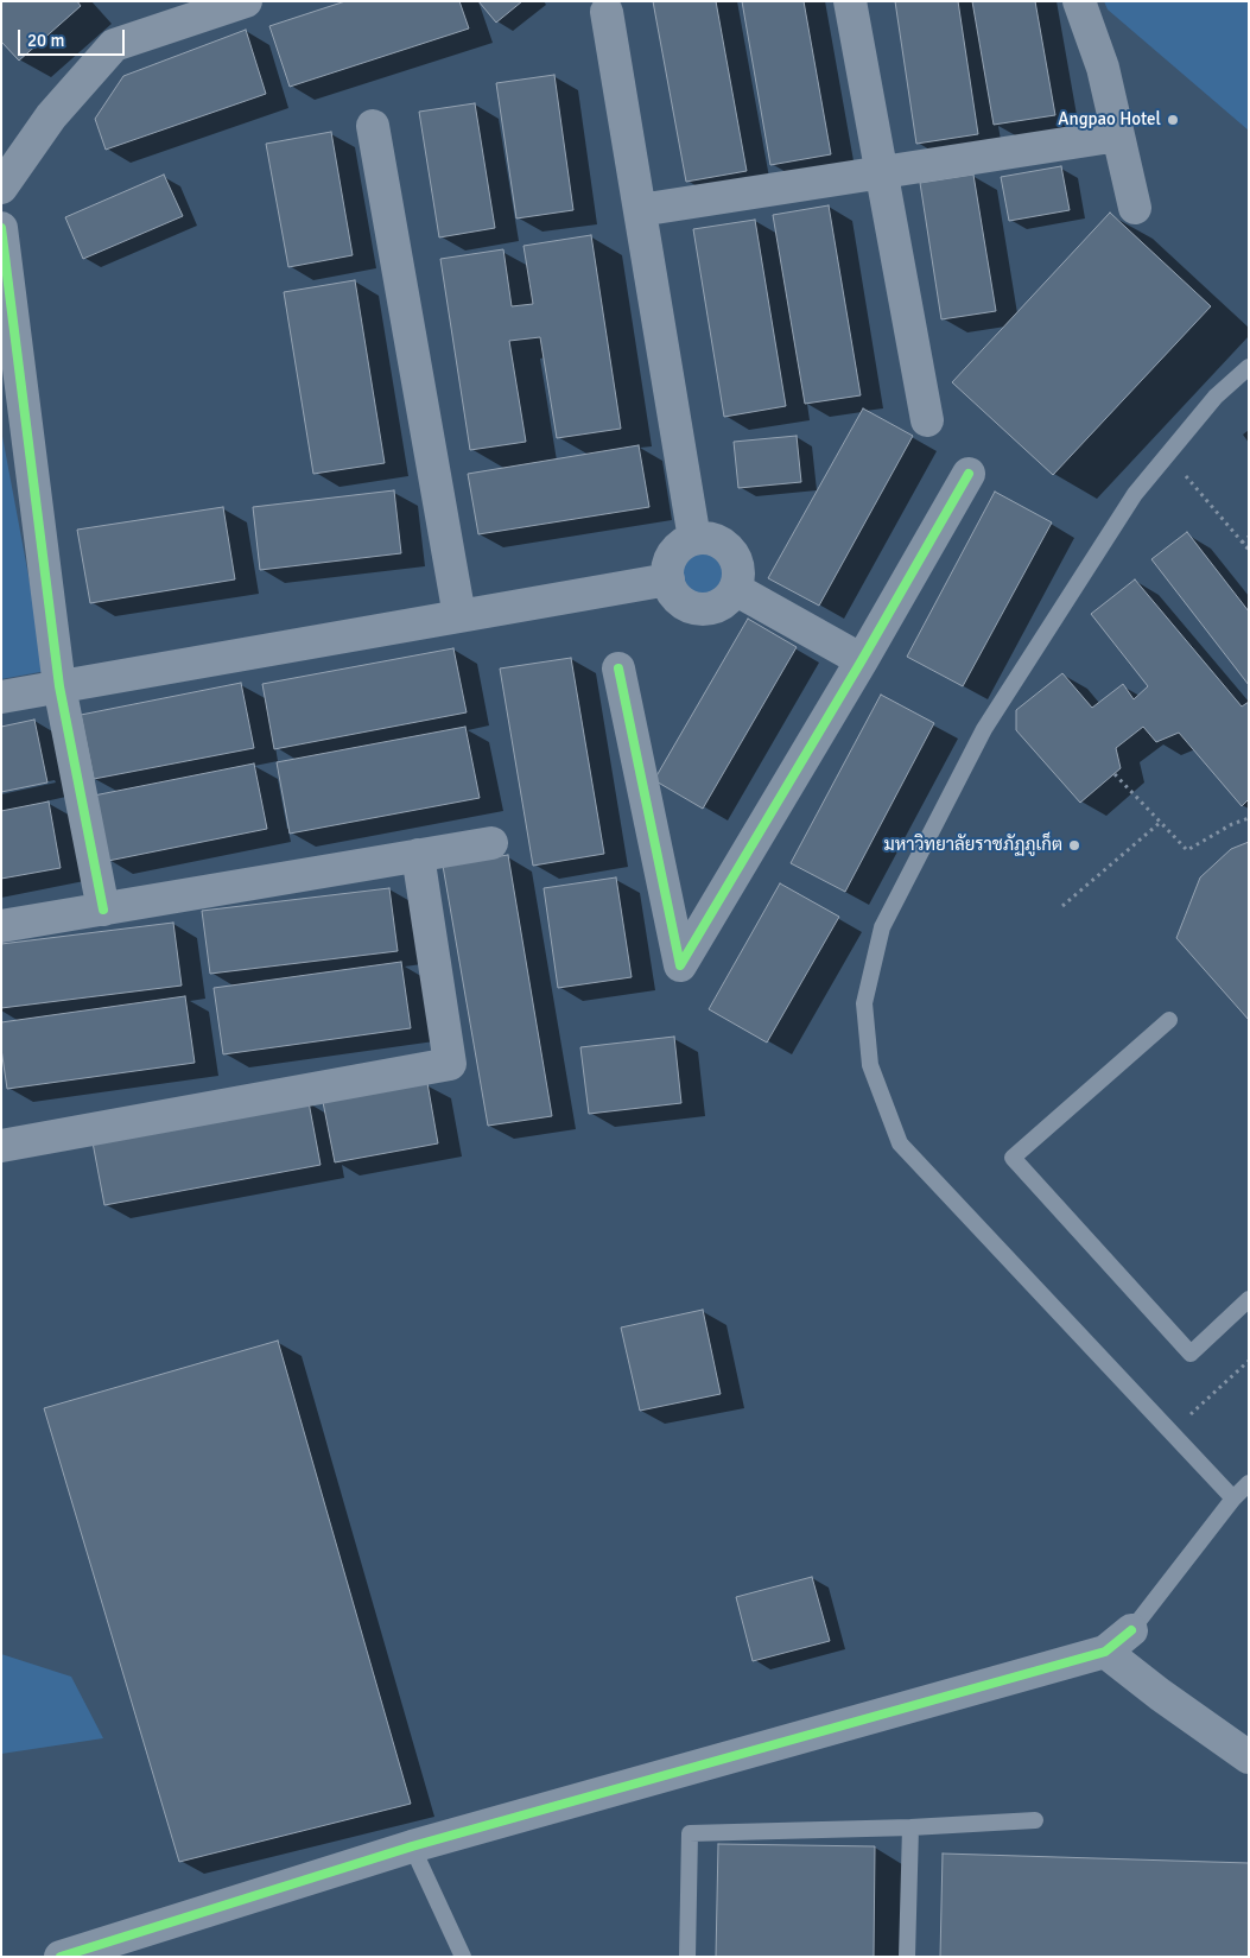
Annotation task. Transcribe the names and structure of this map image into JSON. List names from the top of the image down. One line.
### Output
{"places":["Angpao Hotel","มหาวิทยาลัยราชภัฏภูเก็ต"],"scale_bar":"20 m"}
